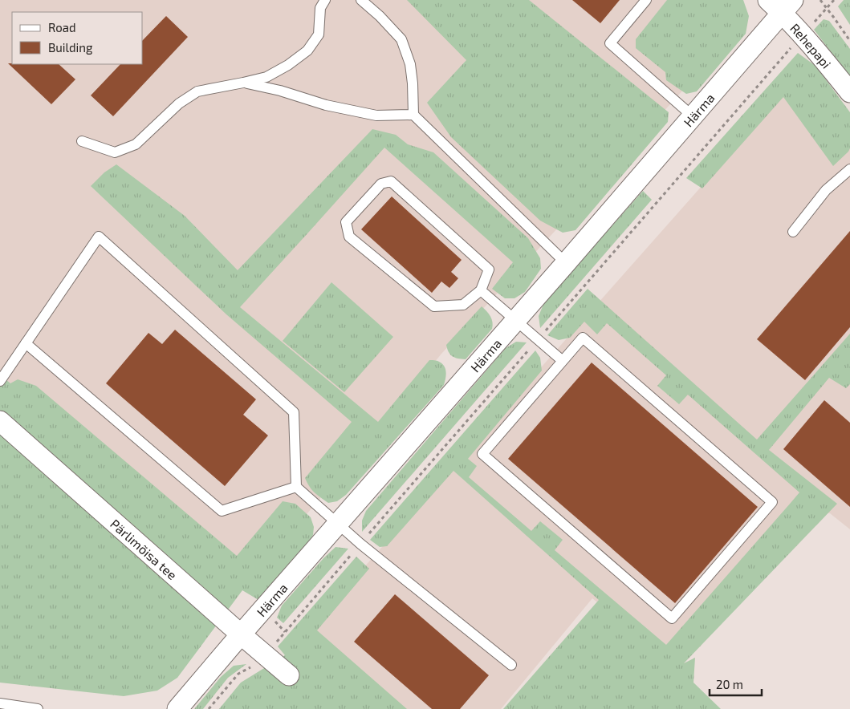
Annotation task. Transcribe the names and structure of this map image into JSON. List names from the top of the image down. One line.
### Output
{"streets":{"street":["Rehepapi","Härma","Pärlimõisa tee"]},"crossings":[["Rehepapi","Härma"],["Härma","Pärlimõisa tee"]],"legend":["Road","Building"],"scale_bar":"20 m"}
